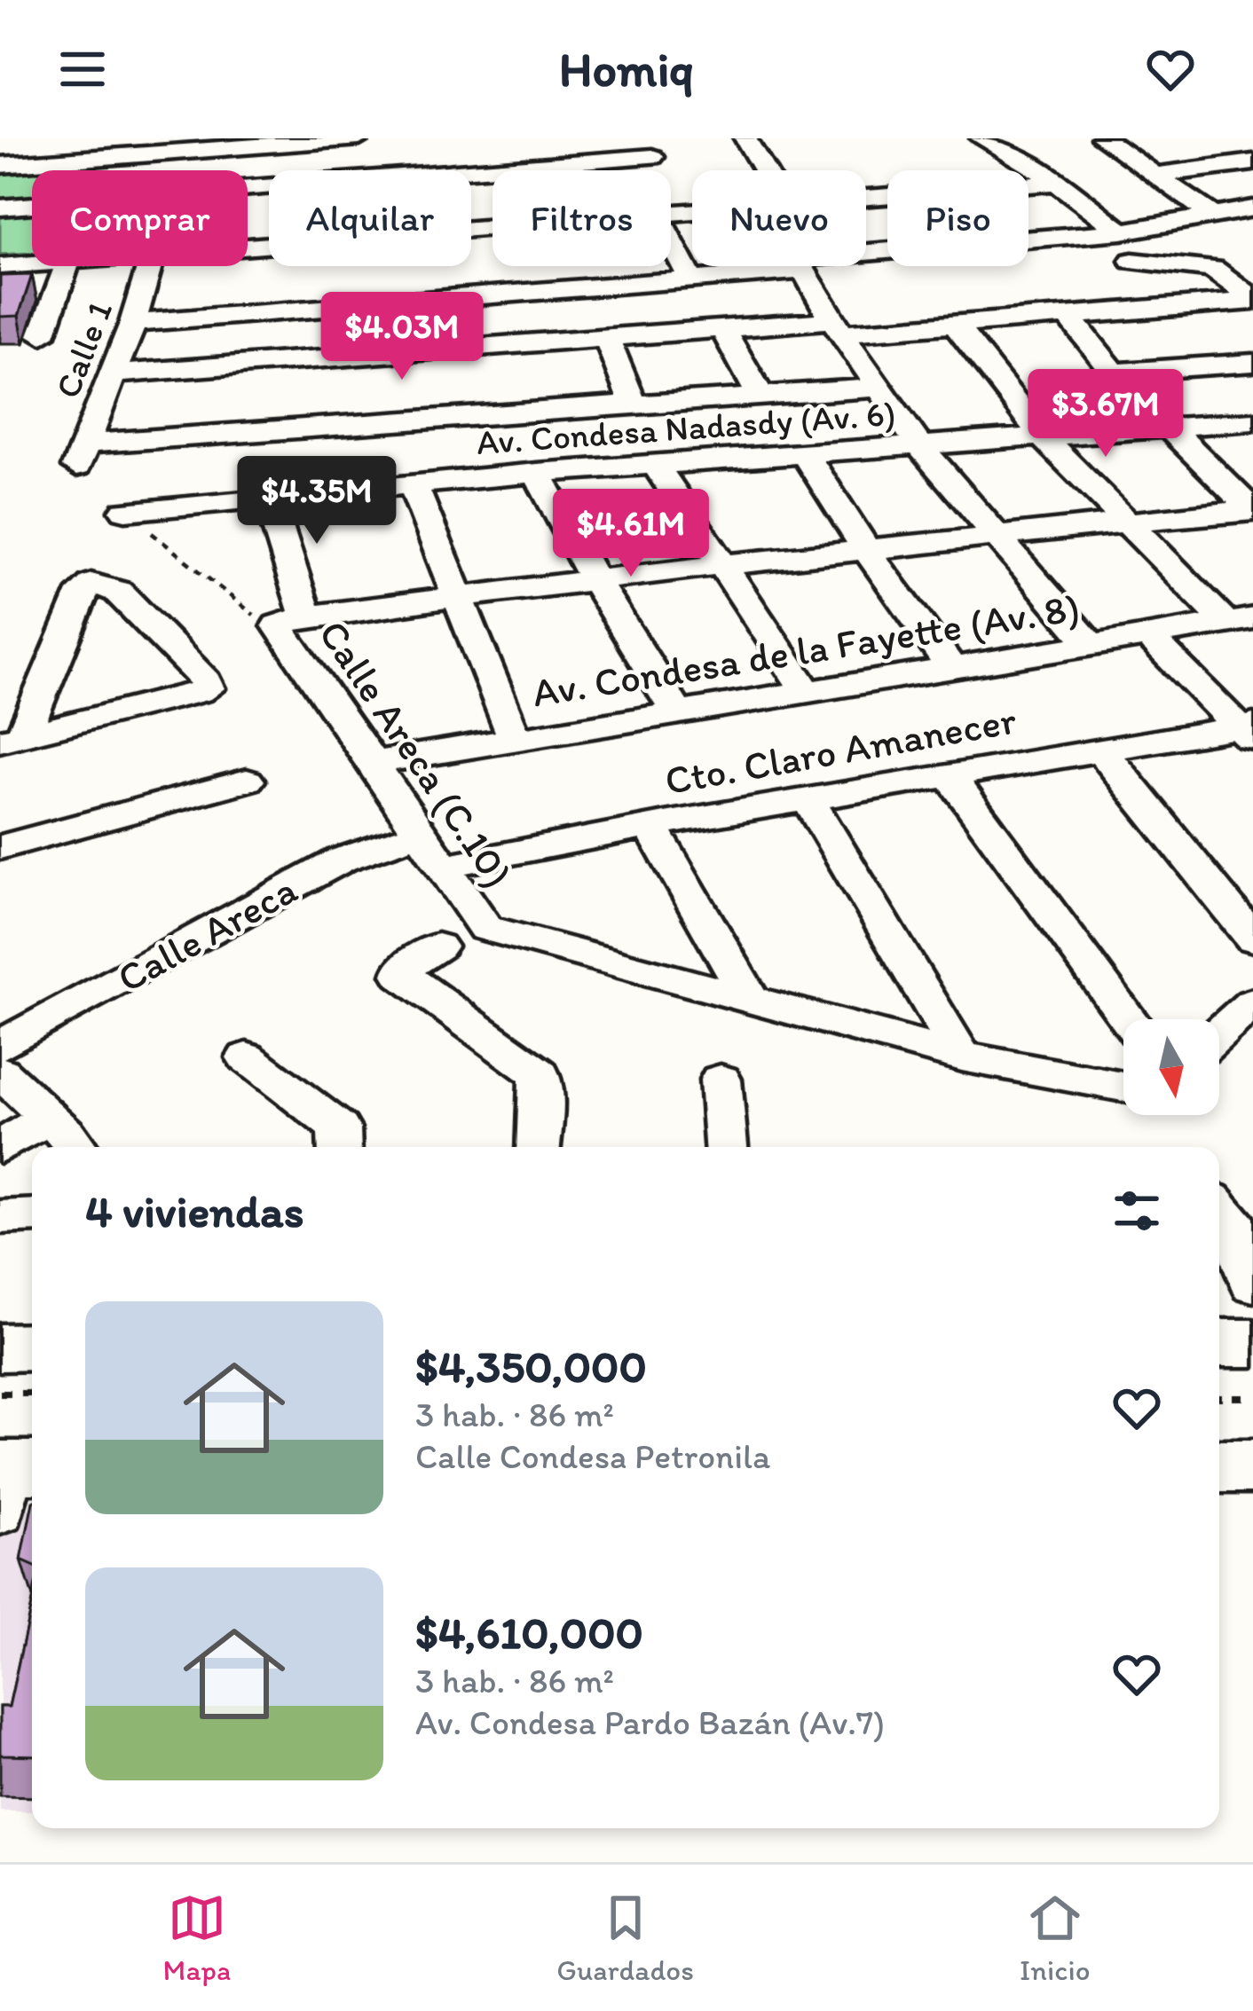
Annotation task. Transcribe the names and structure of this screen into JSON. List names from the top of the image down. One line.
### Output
{"streets":{"street":["Calle 1","Av. Condesa Nadasdy (Av. 6)","Av. Condesa de la Fayette (Av. 8)","Cto. Claro Amanecer","Calle Areca (C.10)","Calle Areca"]},"crossings":[["Av. Condesa Nadasdy (Av. 6)","Calle Areca (C.10)"],["Av. Condesa de la Fayette (Av. 8)","Calle Areca (C.10)"],["Cto. Claro Amanecer","Calle Areca (C.10)"],["Calle Areca (C.10)","Calle Areca"]],"north":"bottom","page":{"header":"Homiq","chip":["Comprar","Alquilar","Filtros","Nuevo","Piso"],"price":["$4.03M","$3.67M","$4.35M","$4.61M"],"heading":"4 viviendas","list":[{"name":"$4,350,000","note":"3 hab. · 86 m² · Calle Condesa Petronila"},{"name":"$4,610,000","note":"3 hab. · 86 m² · Av. Condesa Pardo Bazán (Av.7)"}],"tabs":["Mapa","Guardados","Inicio"]}}
